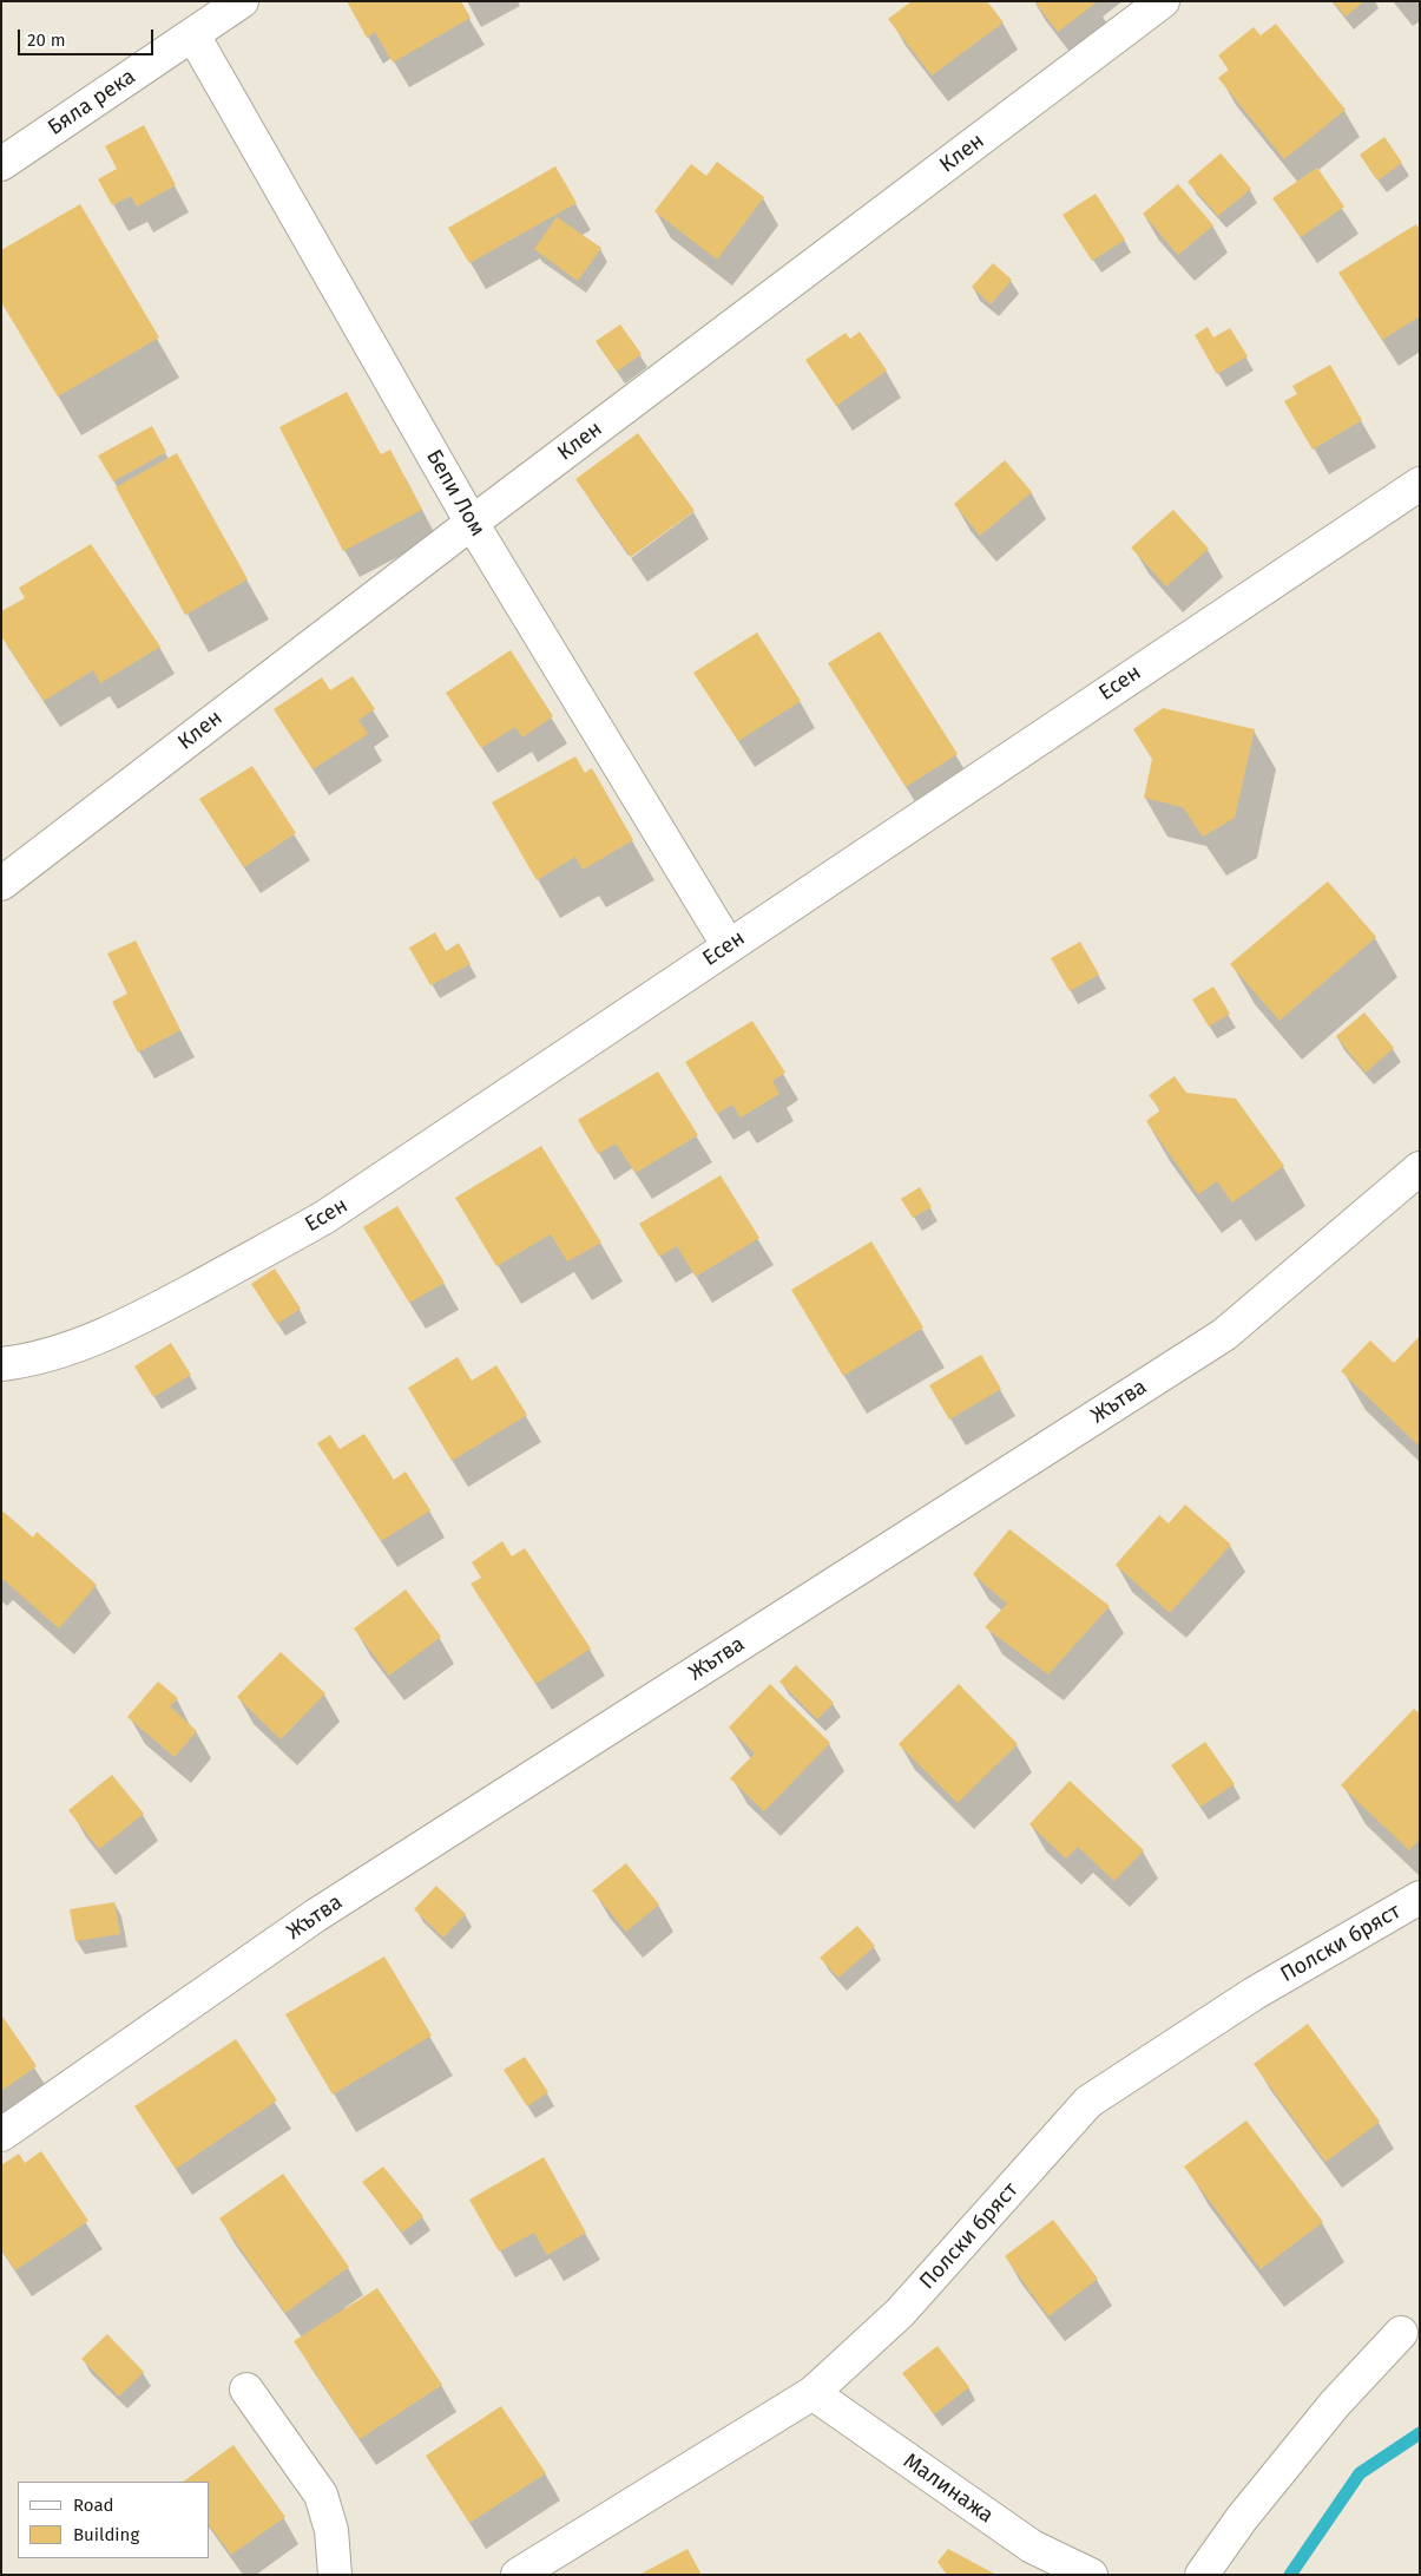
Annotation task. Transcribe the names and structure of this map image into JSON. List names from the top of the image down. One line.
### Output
{"streets":{"street":["Бяла река","Клен","Бепи Лом","Есен","Жътва","Полски бряст","Малинажа"]},"crossings":[["Бяла река","Бепи Лом"],["Клен","Бепи Лом"],["Бепи Лом","Есен"],["Полски бряст","Малинажа"]],"legend":["Road","Building"],"scale_bar":"20 m"}
